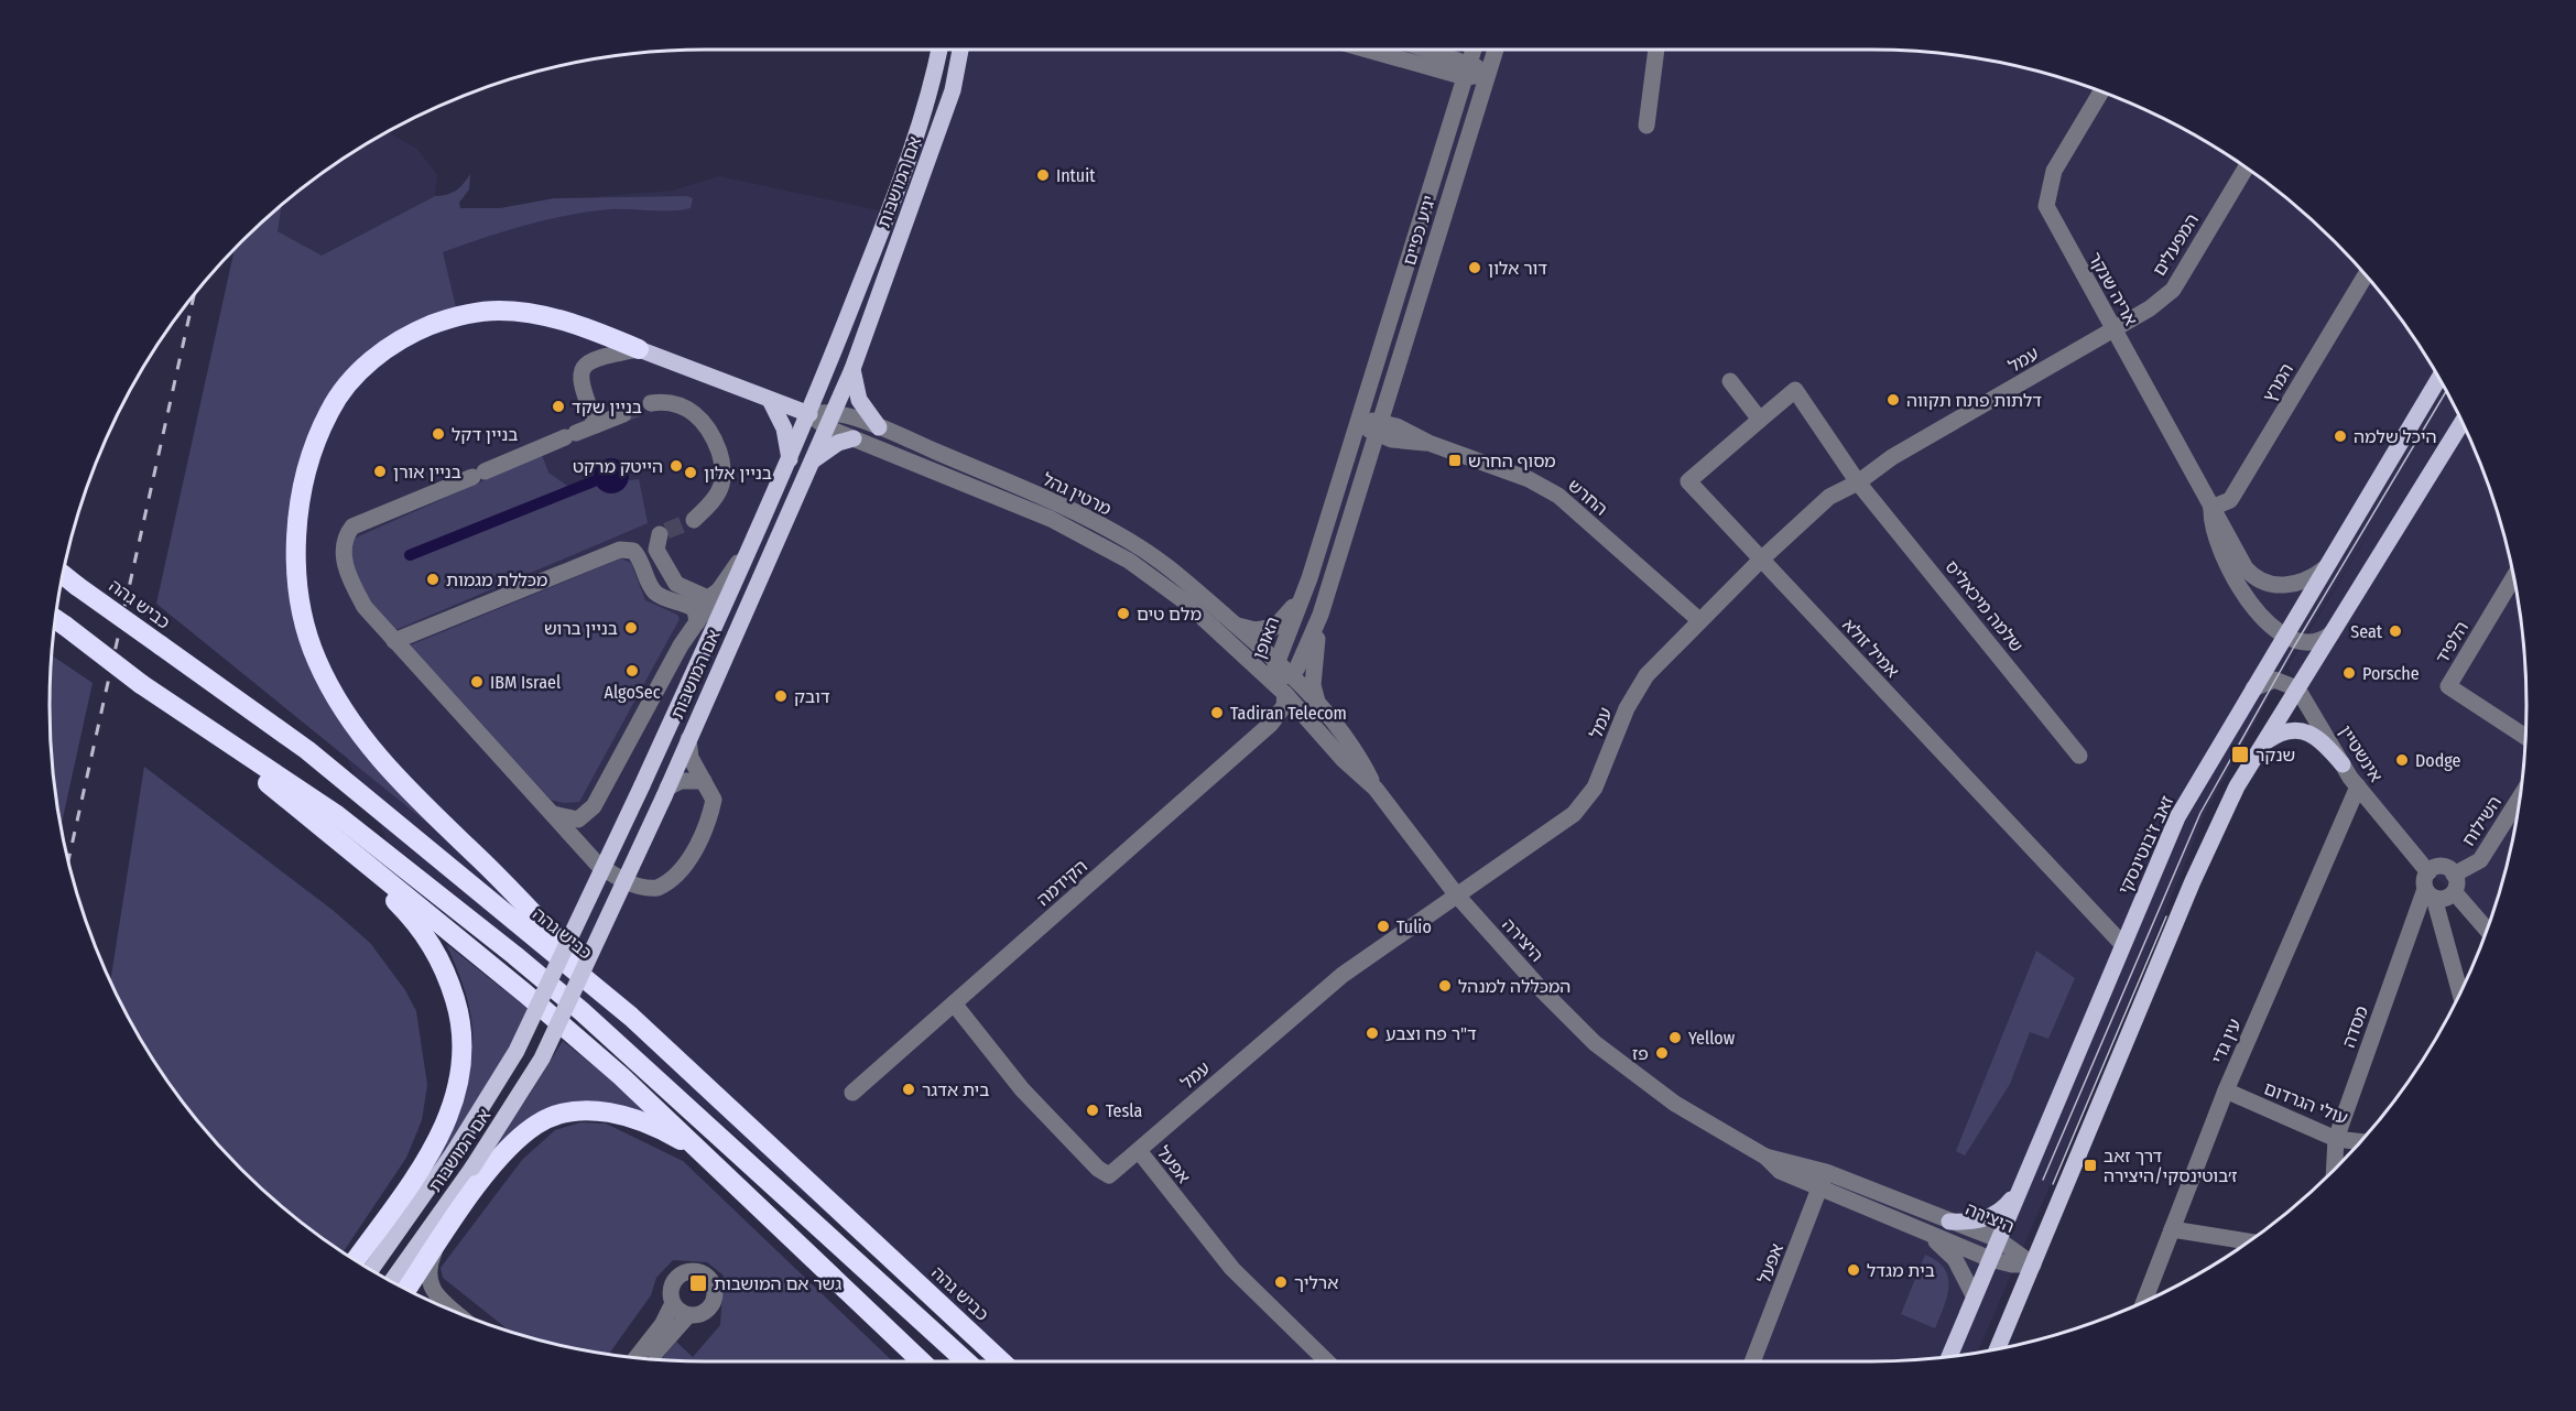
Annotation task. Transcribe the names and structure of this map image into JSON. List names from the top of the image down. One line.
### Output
{"streets":{"highway":["כביש גהה"],"main road":["אם המושבות","מרטין גהל","זאב ז'בוטינסקי"],"street":["יגיע כפיים","המפעלים","אריה שנקר","עמל","המרץ","החרש","שלמה מיכאליס","האופן","הלפיד","אמיל זולא","אינשטיין","השילוח","הקידמה","היצירה","מסדה","עין גדי","עולי הגרדום","אפעל"]},"crossings":[["אם המושבות","מרטין גהל"],["יגיע כפיים","החרש"],["יגיע כפיים","האופן"],["המפעלים","אריה שנקר"],["המפעלים","עמל"],["אריה שנקר","עמל"],["אריה שנקר","המרץ"],["אריה שנקר","זאב ז'בוטינסקי"],["עמל","החרש"],["עמל","שלמה מיכאליס"],["עמל","אמיל זולא"],["עמל","היצירה"],["עמל","אפעל"],["מרטין גהל","האופן"],["מרטין גהל","היצירה"],["החרש","האופן"],["שלמה מיכאליס","אמיל זולא"],["האופן","היצירה"],["אמיל זולא","זאב ז'בוטינסקי"],["אינשטיין","השילוח"],["אינשטיין","מסדה"],["אינשטיין","עין גדי"],["השילוח","מסדה"],["זאב ז'בוטינסקי","היצירה"],["הקידמה","היצירה"],["הקידמה","אפעל"],["היצירה","אפעל"],["מסדה","עולי הגרדום"],["עין גדי","עולי הגרדום"]],"places":{"other":["Intuit","דור אלון","דלתות פתח תקווה","בניין שקד","בניין דקל","היכל שלמה","הייטק מרקט","בניין אורן","בניין אלון","מכללת מגמות","מלם טים","בניין ברוש","Seat","AlgoSec","Porsche","IBM Israel","דובק","Tadiran Telecom","Dodge","Tulio","המכללה למנהל","ד\"ר פח וצבע","Yellow","פז","בית אדגר","Tesla","בית מגדל","ארליך"],"transit":["מסוף החרש","שנקר","דרך זאב ז׳בוטינסקי/היצירה","גשר אם המושבות"]}}
